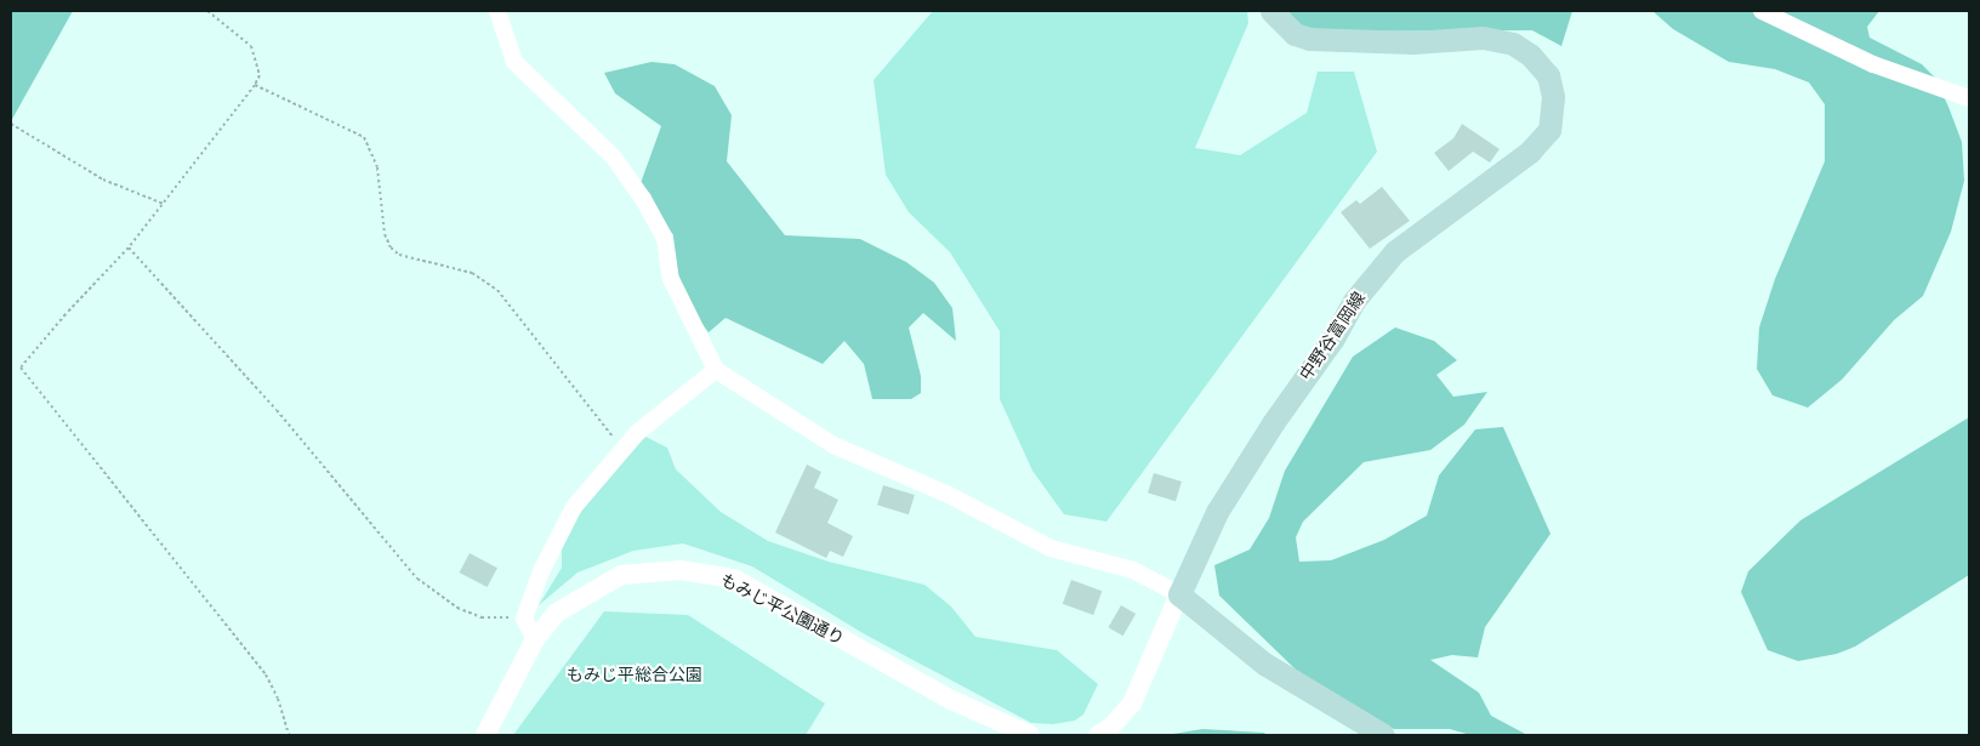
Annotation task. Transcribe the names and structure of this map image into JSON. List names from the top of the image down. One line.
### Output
{"streets":{"main road":["中野谷富岡線"],"street":["もみじ平公園通り"]},"parks":["もみじ平総合公園"]}
